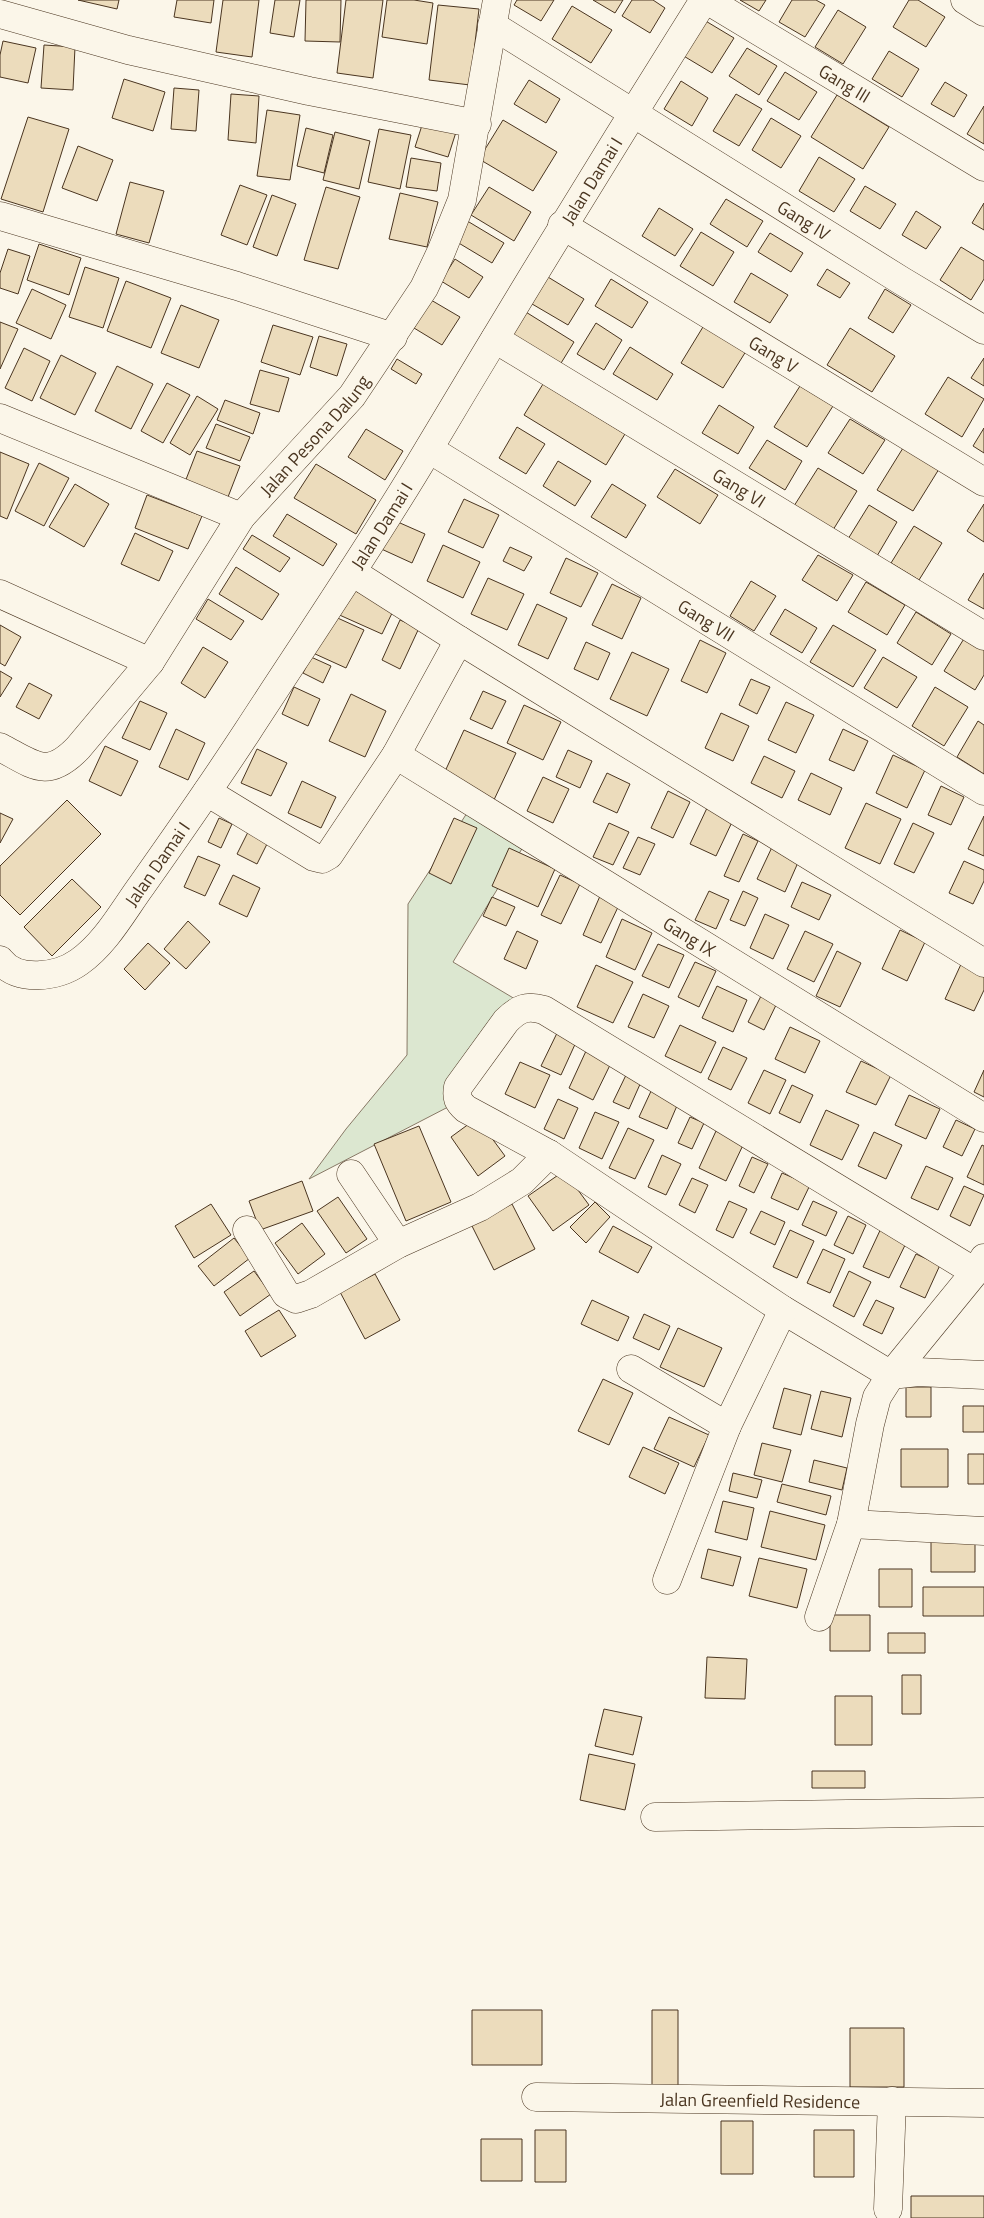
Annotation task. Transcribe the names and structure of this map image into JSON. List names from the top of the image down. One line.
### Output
{"streets":{"street":["Gang III","Jalan Damai I","Gang IV","Gang V","Jalan Pesona Dalung","Gang VI","Gang VII","Gang IX","Jalan Greenfield Residence"]},"crossings":[["Gang III","Jalan Damai I"],["Jalan Damai I","Gang IV"],["Jalan Damai I","Gang V"],["Jalan Damai I","Gang VI"],["Jalan Damai I","Gang VII"],["Gang IV","Jalan Pesona Dalung"]]}
